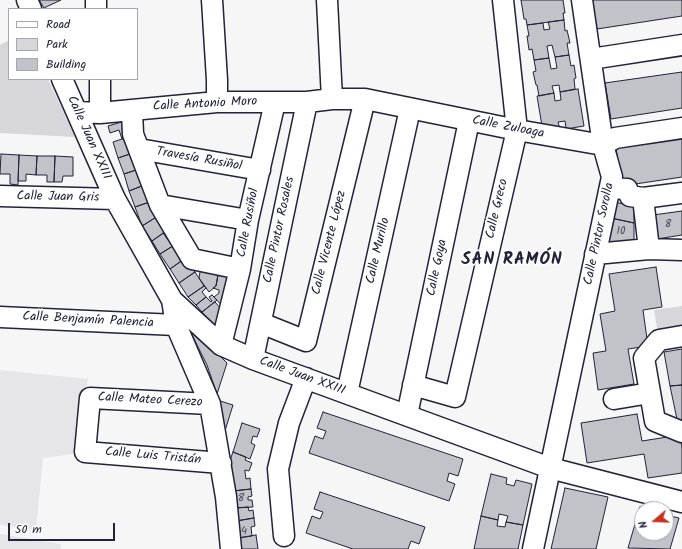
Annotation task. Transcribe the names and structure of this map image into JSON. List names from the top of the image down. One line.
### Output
{"streets":{"street":["Calle Antonio Moro","Calle Zuloaga","Calle Juan XXIII","Travesía Rusiñol","Calle Juan Gris","Calle Greco","Calle Rusiñol","Calle Pintor Rosales","Calle Pintor Sorolla","Calle Vicente López","Calle Murillo","Calle Goya","Calle Benjamín Palencia","Calle Mateo Cerezo","Calle Luis Tristán"]},"crossings":[["Calle Antonio Moro","Calle Zuloaga"],["Calle Antonio Moro","Calle Juan XXIII"],["Calle Antonio Moro","Calle Rusiñol"],["Calle Antonio Moro","Calle Pintor Rosales"],["Calle Zuloaga","Calle Greco"],["Calle Zuloaga","Calle Pintor Sorolla"],["Calle Zuloaga","Calle Vicente López"],["Calle Zuloaga","Calle Murillo"],["Calle Zuloaga","Calle Goya"],["Calle Juan XXIII","Calle Juan Gris"],["Calle Juan XXIII","Calle Rusiñol"],["Calle Juan XXIII","Calle Pintor Rosales"],["Calle Juan XXIII","Calle Pintor Sorolla"],["Calle Juan XXIII","Calle Murillo"],["Calle Juan XXIII","Calle Goya"],["Travesía Rusiñol","Calle Rusiñol"],["Calle Greco","Calle Goya"],["Calle Pintor Rosales","Calle Vicente López"],["Calle Mateo Cerezo","Calle Luis Tristán"]],"districts":["SAN RAMÓN"],"house_numbers":["8","10","8","4"],"legend":["Road","Park","Building"],"scale_bar":"50 m","north":"left"}
